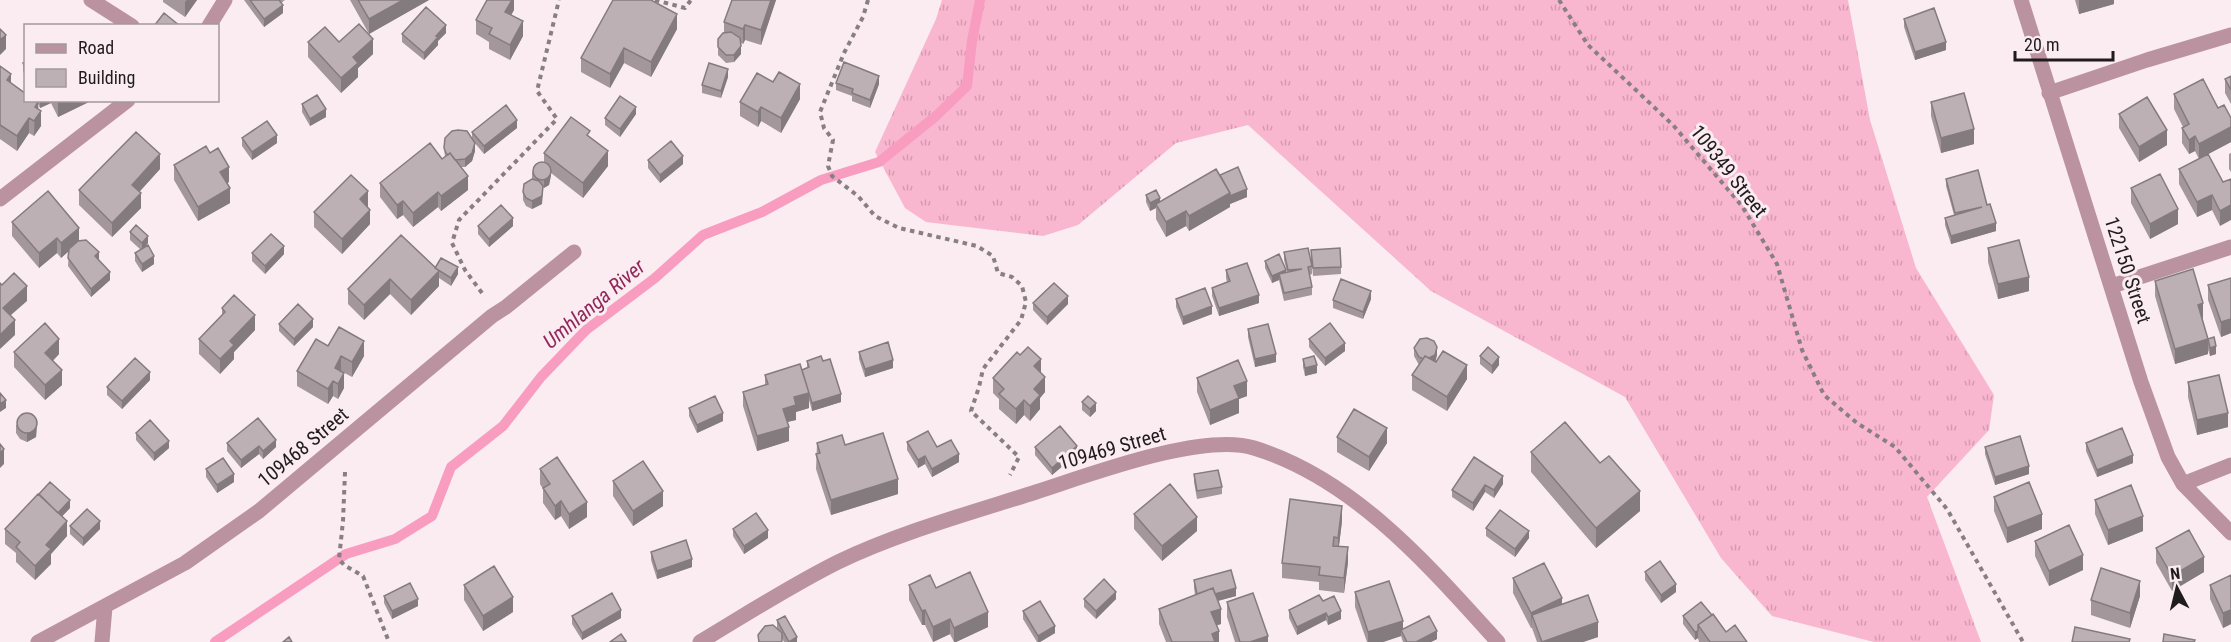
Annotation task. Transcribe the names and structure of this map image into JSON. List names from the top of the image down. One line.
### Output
{"streets":{"street":["122150 Street","109468 Street","109469 Street"],"path":["109349 Street"]},"water":["Umhlanga River"],"legend":["Road","Building"],"scale_bar":"20 m","north":"top"}
